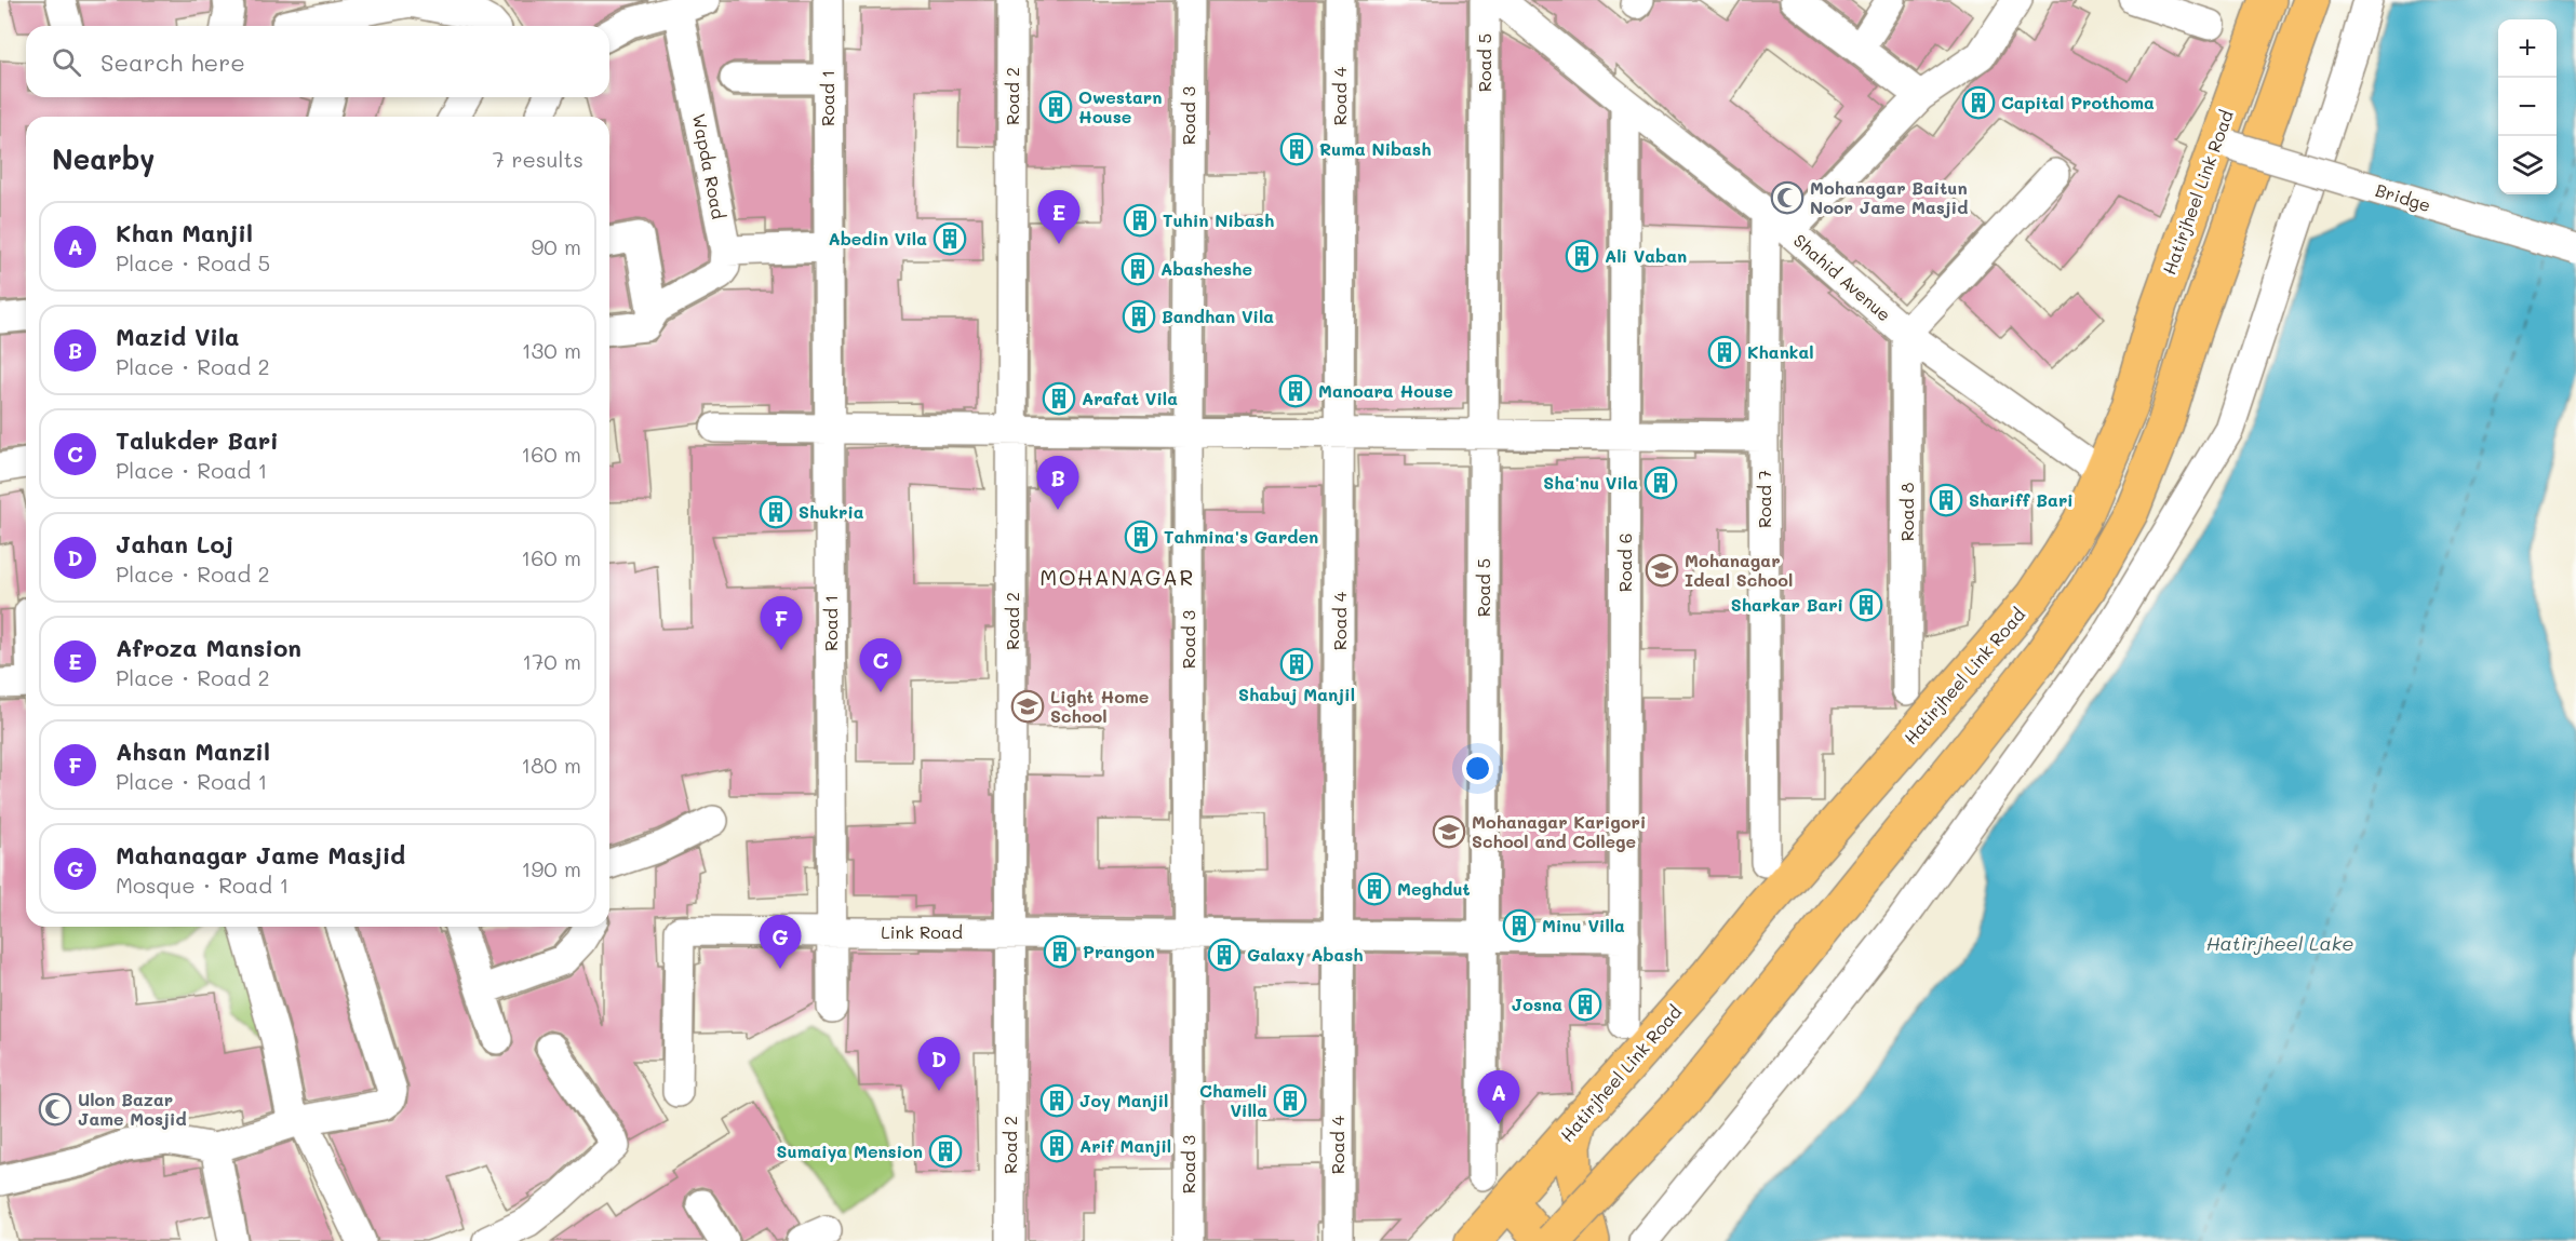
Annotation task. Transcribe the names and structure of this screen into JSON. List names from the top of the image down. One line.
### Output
{"streets":{"main road":["Hatirjheel Link Road"],"street":["Road 5","Road 2","Road 4","Road 1","Road 3","Wapda Road","Bridge","Shahid Avenue","Road 7","Road 8","Road 6","Link Road"]},"crossings":[["Road 5","Link Road"],["Road 2","Link Road"],["Road 4","Link Road"],["Road 1","Link Road"],["Road 3","Link Road"],["Hatirjheel Link Road","Shahid Avenue"],["Shahid Avenue","Road 7"],["Shahid Avenue","Road 8"],["Shahid Avenue","Road 6"],["Road 6","Link Road"]],"districts":["MOHANAGAR"],"water":["Hatirjheel Lake"],"places":{"building":["Capital Prothoma","Owestarn House","Ruma Nibash","Tuhin Nibash","Abedin Vila","Ali Vaban","Abasheshe","Bandhan Vila","Khankal","Manoara House","Arafat Vila","Sha'nu Vila","Shariff Bari","Shukria","Tahmina's Garden","Sharkar Bari","Shabuj Manjil","Meghdut","Minu Villa","Prangon","Galaxy Abash","Josna","Joy Manjil","Chameli Villa","Arif Manjil","Sumaiya Mension"],"mosque":["Mohanagar Baitun Noor Jame Masjid","Ulon Bazar Jame Mosjid"],"school or university":["Mohanagar Ideal School","Light Home School","Mohanagar Karigori School and College"]},"page":{"map_buttons":["+","−"],"search":"Search here","heading":["Nearby","7 results"],"pins":["E","B","F","C","G","D","A"],"list":[{"mark":"A","name":"Khan Manjil","note":"Place · Road 5","value":"90 m"},{"mark":"B","name":"Mazid Vila","note":"Place · Road 2","value":"130 m"},{"mark":"C","name":"Talukder Bari","note":"Place · Road 1","value":"160 m"},{"mark":"D","name":"Jahan Loj","note":"Place · Road 2","value":"160 m"},{"mark":"E","name":"Afroza Mansion","note":"Place · Road 2","value":"170 m"},{"mark":"F","name":"Ahsan Manzil","note":"Place · Road 1","value":"180 m"},{"mark":"G","name":"Mahanagar Jame Masjid","note":"Mosque · Road 1","value":"190 m"}]}}
